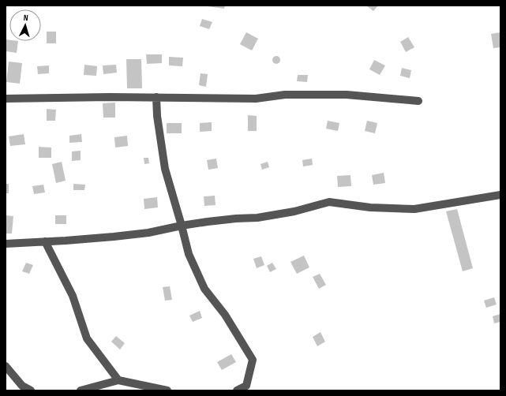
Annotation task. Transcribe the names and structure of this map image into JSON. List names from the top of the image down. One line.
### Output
{"north":"top"}
